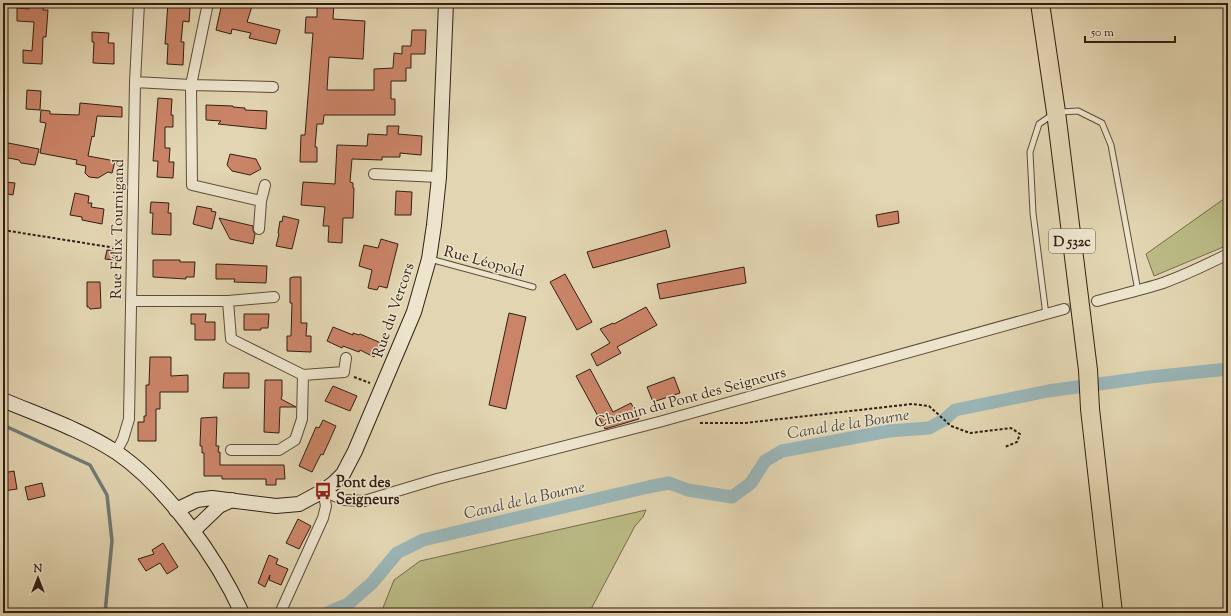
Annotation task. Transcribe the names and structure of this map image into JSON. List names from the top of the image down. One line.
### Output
{"streets":{"highway":["D 532c"],"street":["Rue Félix Tournigand","Rue du Vercors","Chemin du Pont des Seigneurs"],"lane":["Rue Léopold"]},"crossings":[["Rue Léopold","Rue du Vercors"],["Rue du Vercors","Chemin du Pont des Seigneurs"]],"water":["Canal de la Bourne"],"places":{"bus stop":["Pont des Seigneurs"]},"scale_bar":"50 m","north":"top"}
